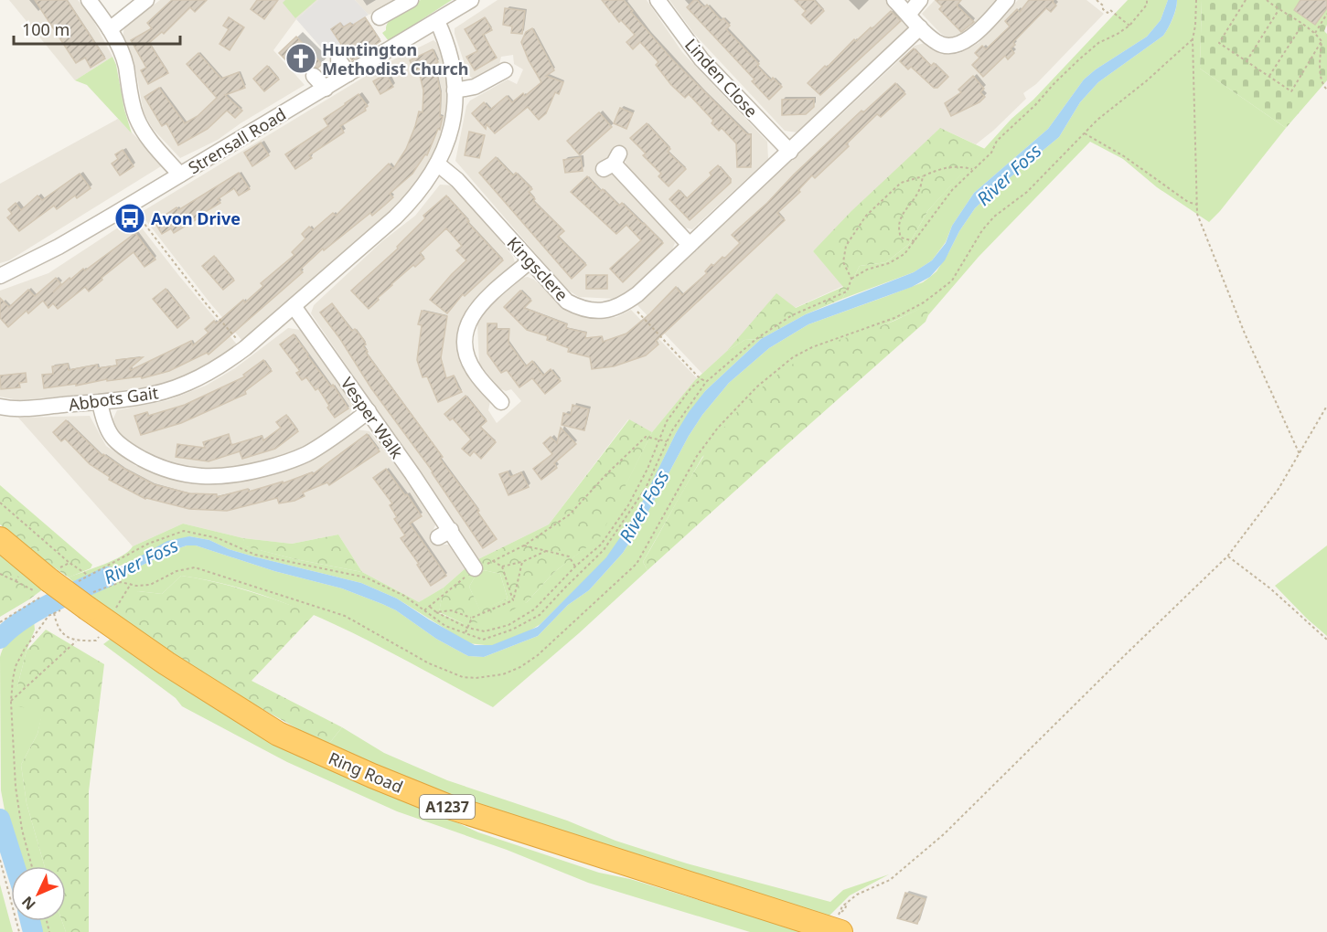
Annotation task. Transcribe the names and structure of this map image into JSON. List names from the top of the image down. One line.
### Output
{"streets":{"highway":["Ring Road","A1237"],"street":["Linden Close","Strensall Road","Kingsclere","Abbots Gait","Vesper Walk"]},"crossings":[["Linden Close","Kingsclere"],["Strensall Road","Abbots Gait"],["Kingsclere","Abbots Gait"],["Abbots Gait","Vesper Walk"]],"water":["River Foss"],"places":{"church":["Huntington Methodist Church"],"bus stop":["Avon Drive"]},"scale_bar":"100 m","north":"bottom left"}
